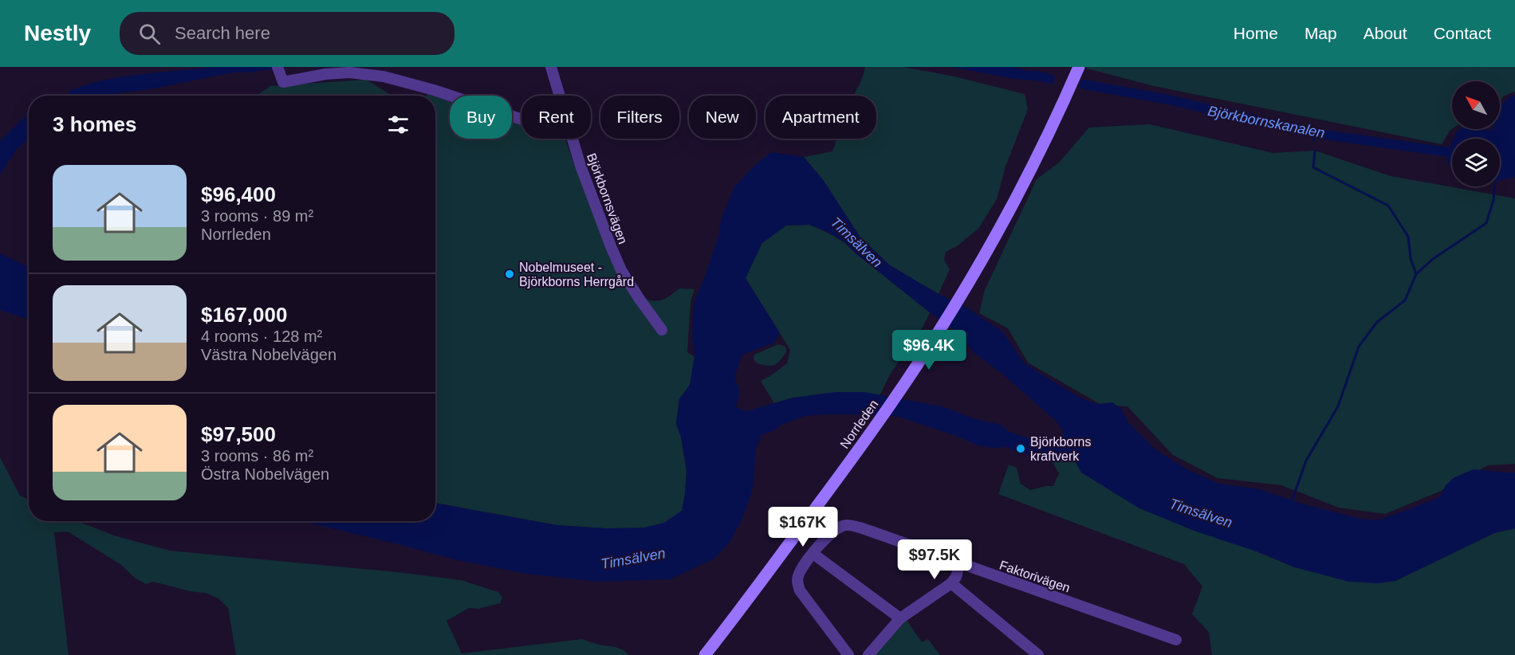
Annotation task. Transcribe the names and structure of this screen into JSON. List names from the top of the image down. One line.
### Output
{"streets":{"street":["Björkbornsvägen","Norrleden","Faktorivägen"]},"water":["Björkbornskanalen","Timsälven"],"places":["Nobelmuseet - Björkborns Herrgård","Björkborns kraftverk"],"north":"top left","page":{"header":"Nestly","search":"Search here","nav":["Home","Map","About","Contact"],"chip":["Buy","Rent","Filters","New","Apartment"],"heading":"3 homes","list":[{"name":"$96,400","note":"3 rooms · 89 m² · Norrleden"},{"name":"$167,000","note":"4 rooms · 128 m² · Västra Nobelvägen"},{"name":"$97,500","note":"3 rooms · 86 m² · Östra Nobelvägen"}],"price":["$96.4K","$167K","$97.5K"]}}
